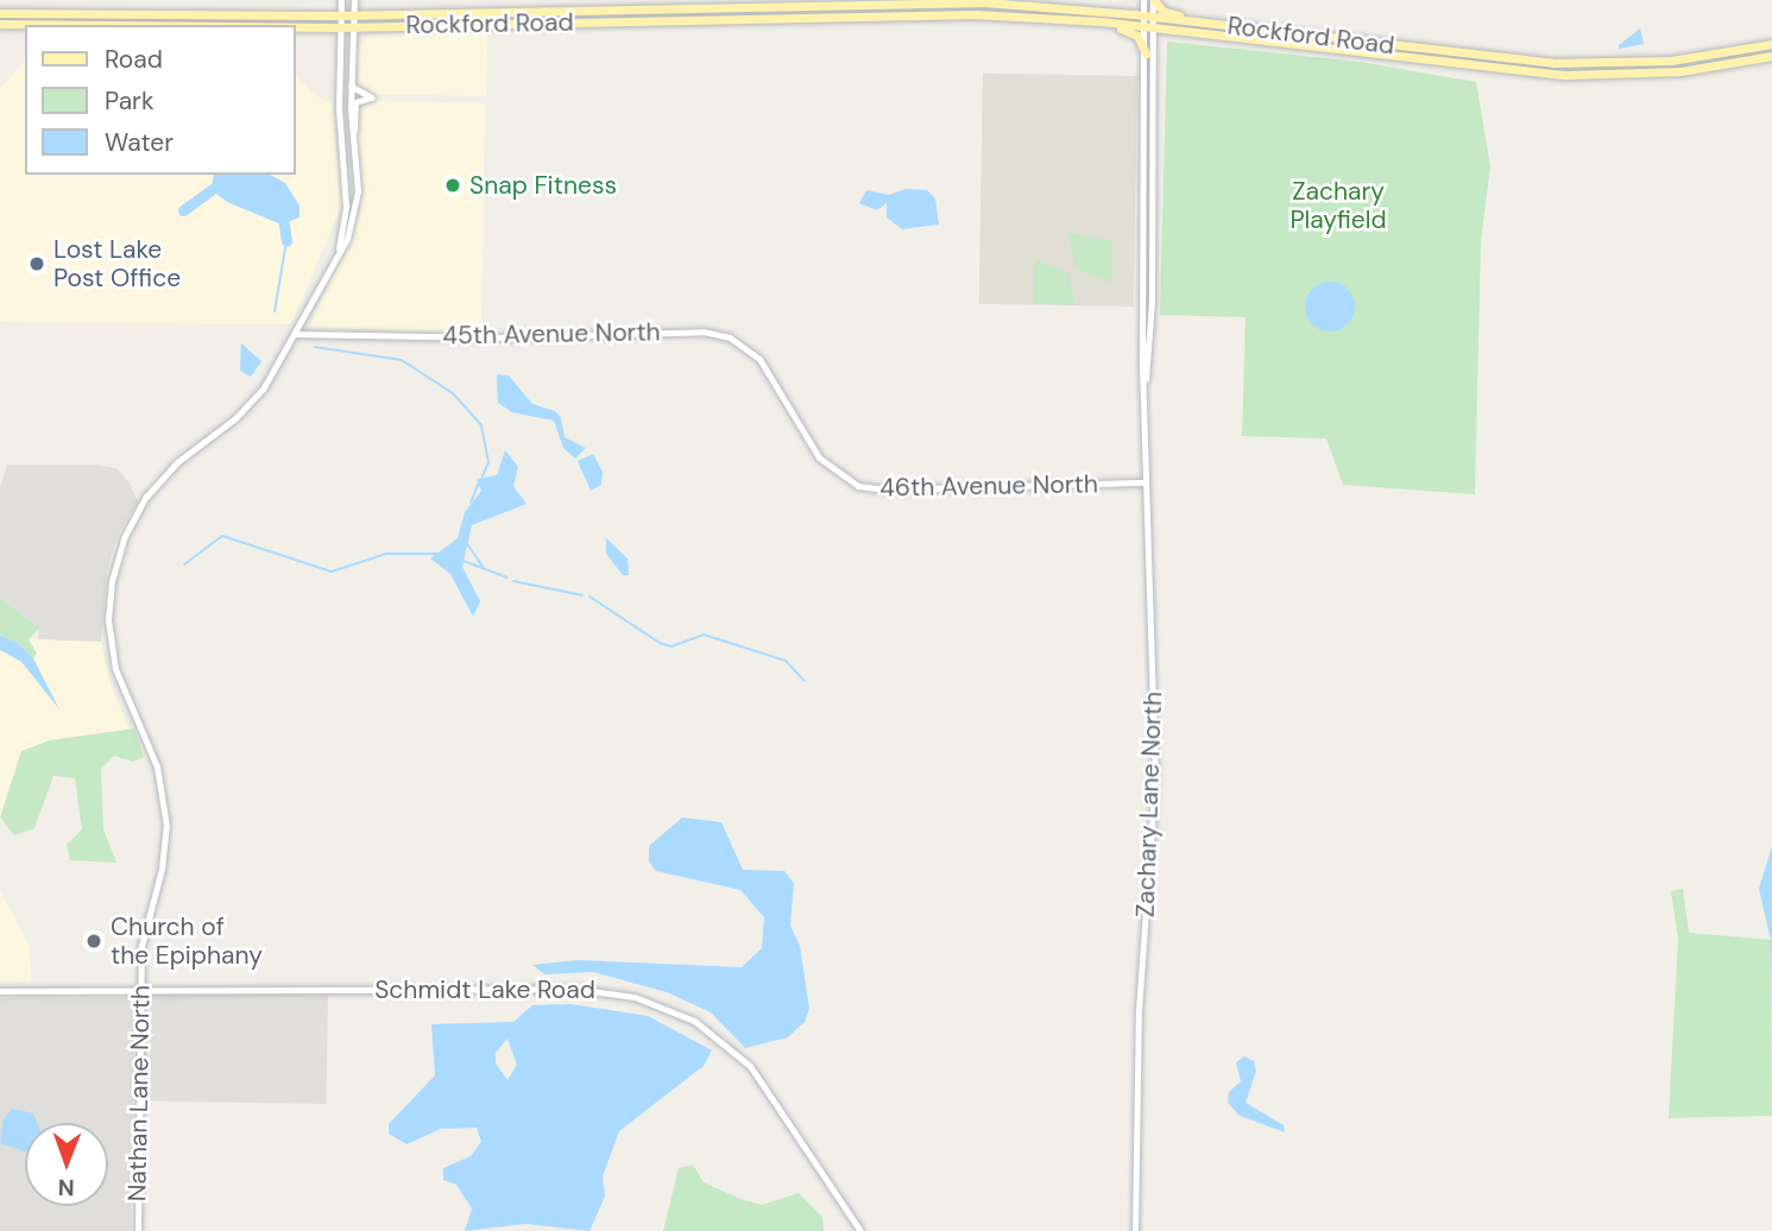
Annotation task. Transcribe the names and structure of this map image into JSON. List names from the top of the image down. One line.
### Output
{"streets":{"main road":["Rockford Road"],"street":["45th Avenue North","46th Avenue North","Zachary Lane North","Schmidt Lake Road","Nathan Lane North"]},"crossings":[["Rockford Road","Zachary Lane North"],["Rockford Road","Nathan Lane North"],["45th Avenue North","46th Avenue North"],["45th Avenue North","Nathan Lane North"],["46th Avenue North","Zachary Lane North"],["Schmidt Lake Road","Nathan Lane North"]],"parks":["Zachary Playfield"],"places":["Snap Fitness","Lost Lake Post Office","Church of the Epiphany"],"legend":["Road","Park","Water"],"north":"bottom"}
